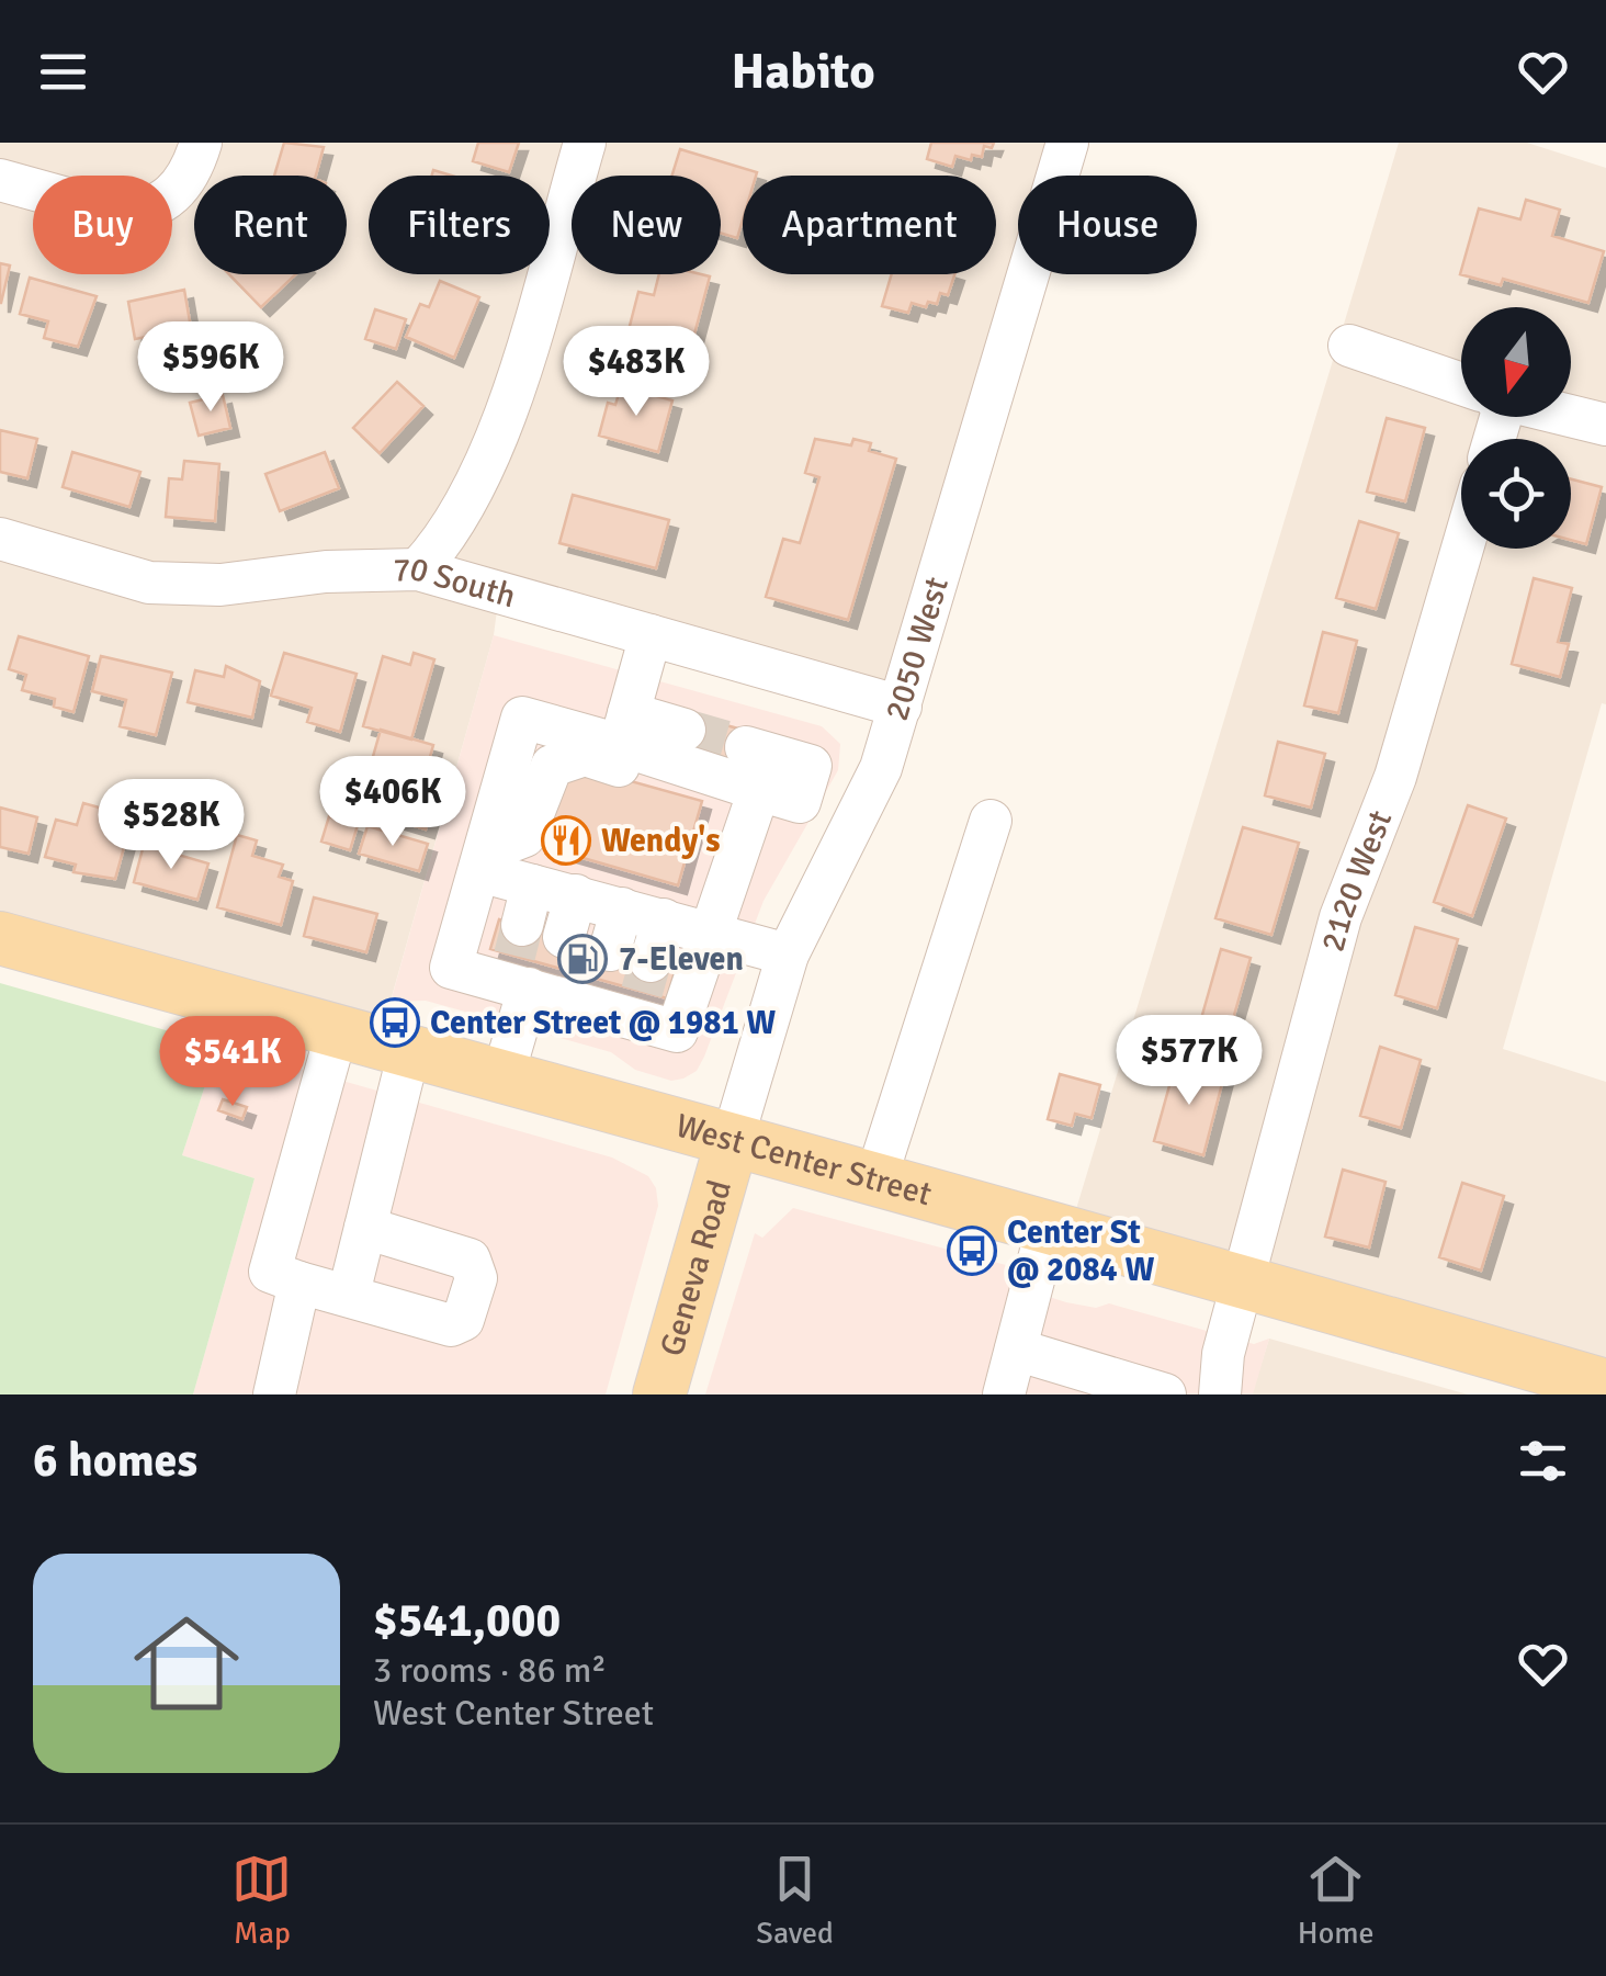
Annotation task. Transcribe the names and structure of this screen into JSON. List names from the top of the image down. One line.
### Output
{"streets":{"main road":["West Center Street","Geneva Road"],"street":["70 South","2050 West","2120 West"]},"crossings":[["70 South","2050 West"],["2050 West","West Center Street"],["2050 West","Geneva Road"],["2120 West","West Center Street"],["West Center Street","Geneva Road"]],"places":{"restaurant":["Wendy's"],"fuel station":["7-Eleven"],"bus stop":["Center Street @ 1981 W","Center St @ 2084 W"]},"north":"bottom","page":{"header":"Habito","chip":["Buy","Rent","Filters","New","Apartment","House"],"price":["$596K","$483K","$406K","$528K","$577K","$541K"],"heading":"6 homes","list":[{"name":"$541,000","note":"3 rooms · 86 m² · West Center Street"}],"tabs":["Map","Saved","Home"]}}
